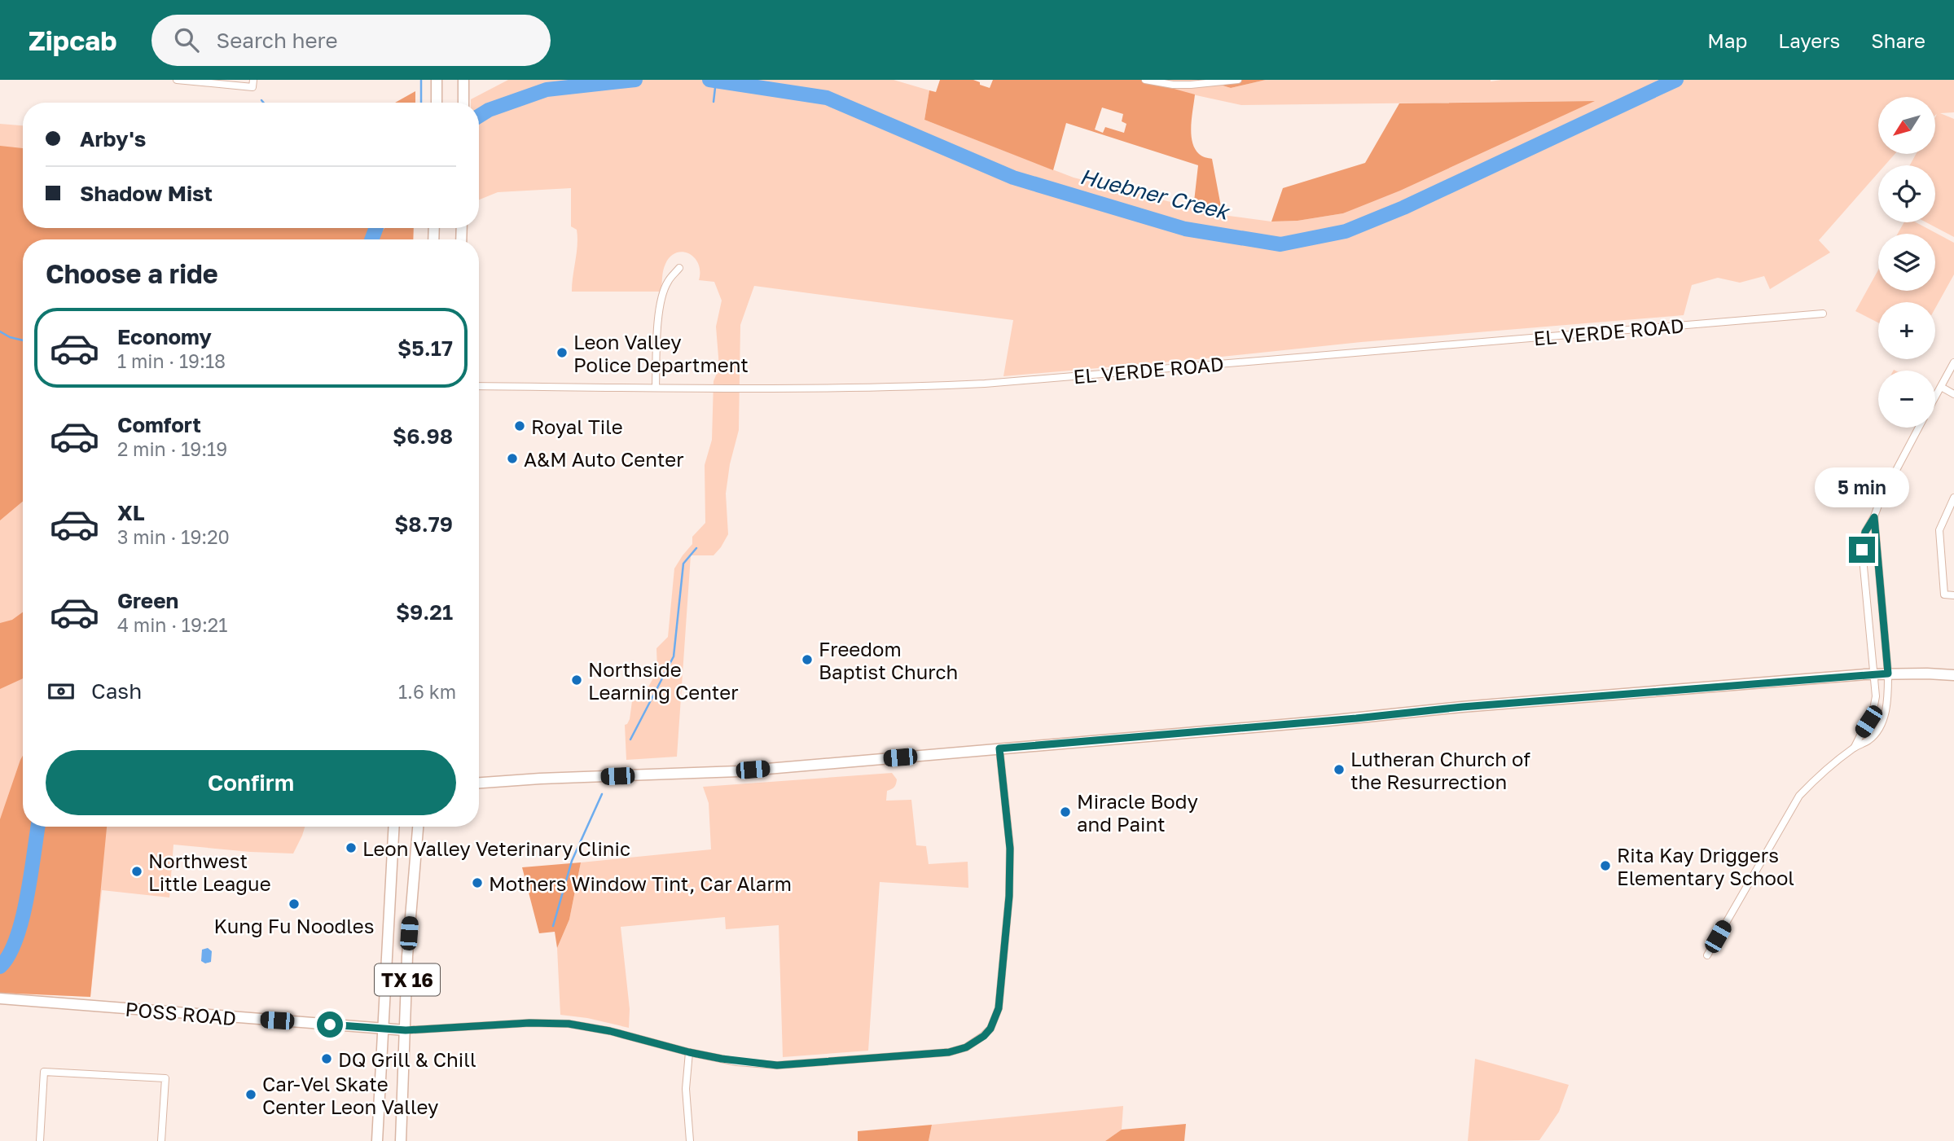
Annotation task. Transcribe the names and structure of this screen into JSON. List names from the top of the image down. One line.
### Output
{"streets":{"main road":["TX 16","POSS ROAD"],"street":["EL VERDE ROAD"]},"crossings":[["TX 16","POSS ROAD"]],"water":["Huebner Creek"],"places":["Leon Valley Police Department","Royal Tile","A&M Auto Center","Freedom Baptist Church","Northside Learning Center","Lutheran Church of the Resurrection","Miracle Body and Paint","Leon Valley Veterinary Clinic","Rita Kay Driggers Elementary School","Northwest Little League","Mothers Window Tint, Car Alarm","Kung Fu Noodles","DQ Grill & Chill","Car-Vel Skate Center Leon Valley"],"north":"bottom left","page":{"header":"Zipcab","search":"Search here","nav":["Map","Layers","Share"],"map_buttons":["+","−"],"banner":["Arby's","Shadow Mist"],"heading":"Choose a ride","list":[{"name":"Economy","note":"1 min · 19:18","value":"$5.17"},{"name":"Comfort","note":"2 min · 19:19","value":"$6.98"},{"name":"XL","note":"3 min · 19:20","value":"$8.79"},{"name":"Green","note":"4 min · 19:21","value":"$9.21"}],"bubble":"5 min","pay":["Cash","1.6 km"],"buttons":"Confirm"}}
